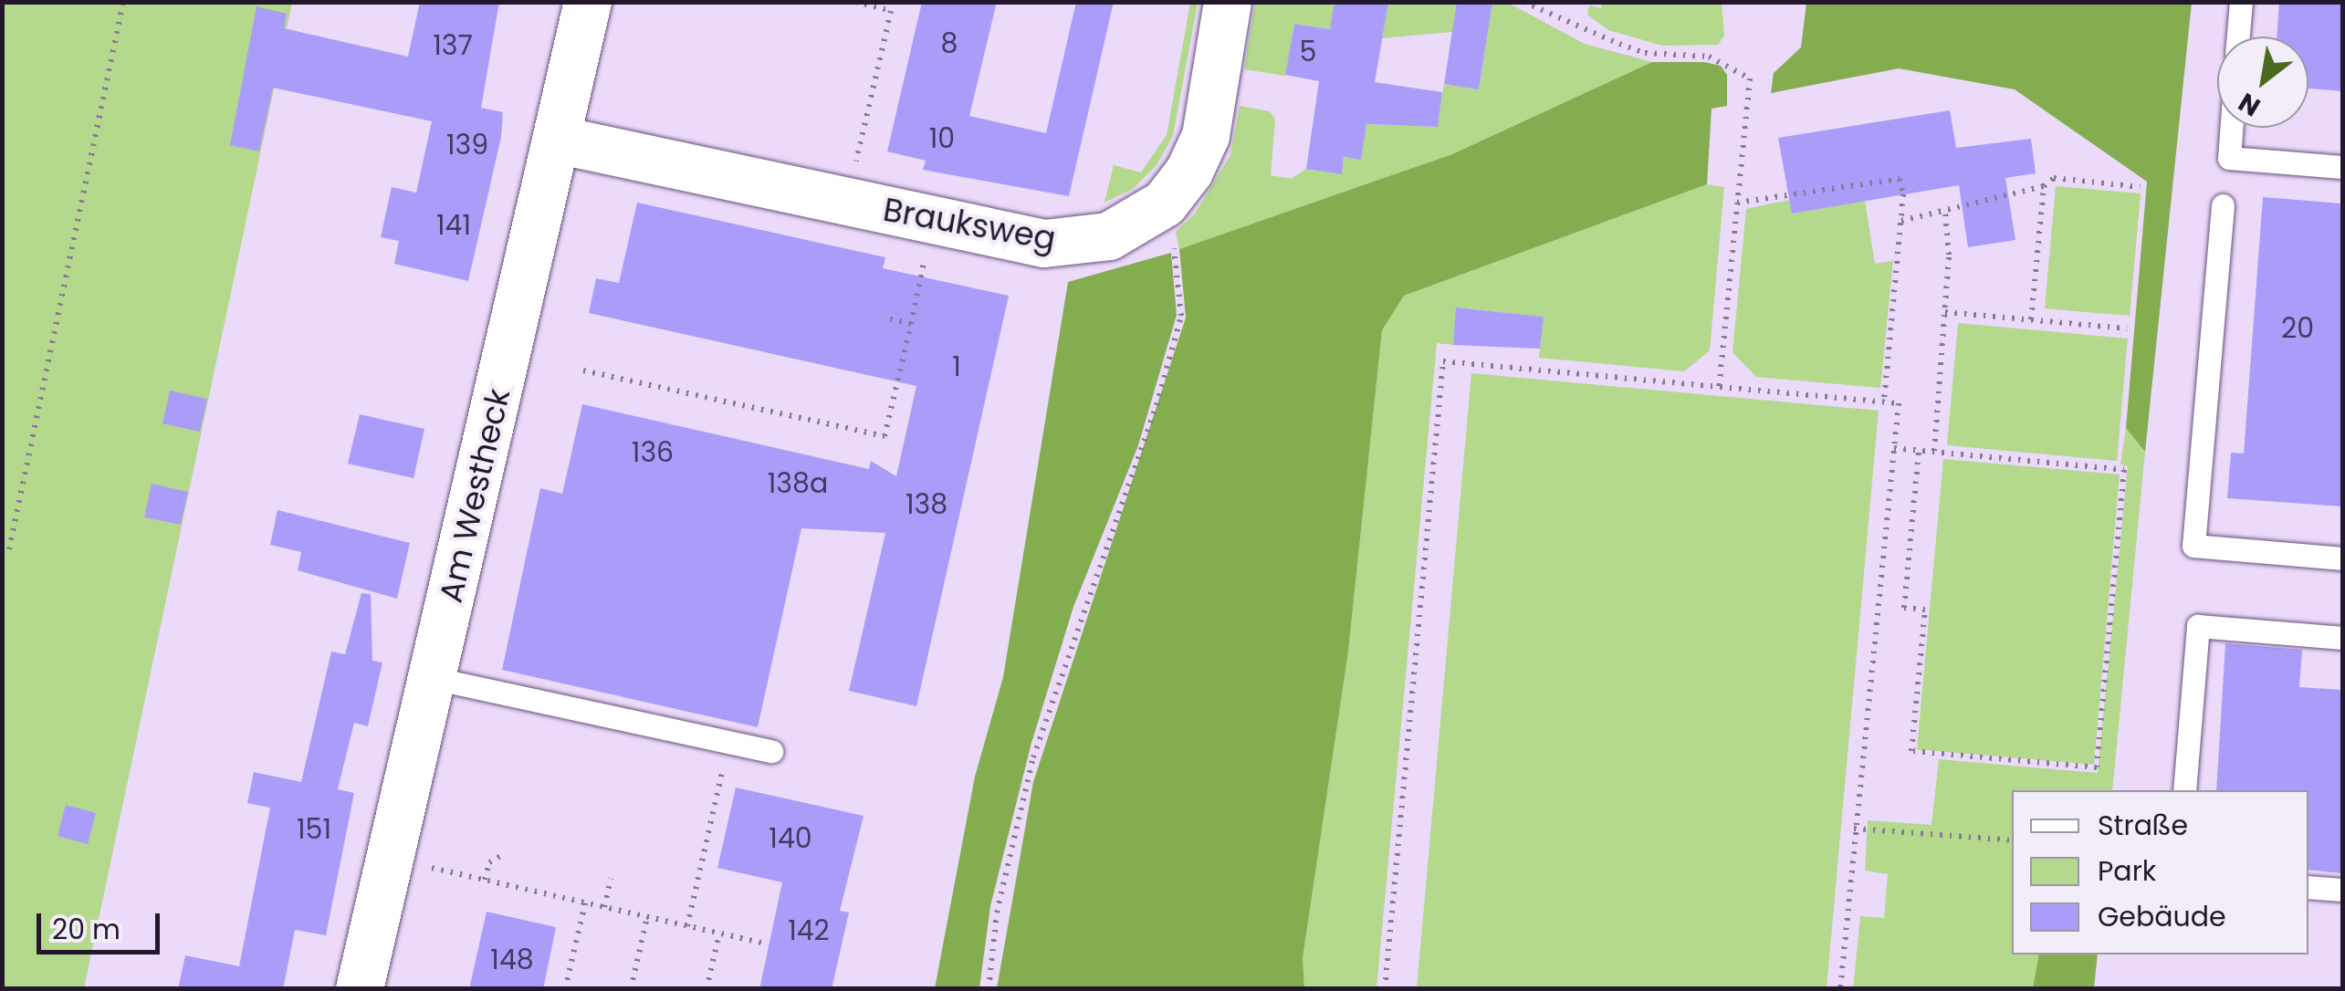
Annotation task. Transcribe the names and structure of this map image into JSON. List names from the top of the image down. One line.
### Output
{"streets":{"street":["Brauksweg","Am Westheck"]},"crossings":[["Brauksweg","Am Westheck"]],"house_numbers":["8","137","5","10","139","141","20","1","136","138a","138","151","140","142","148"],"legend":["Straße","Park","Gebäude"],"scale_bar":"20 m","north":"bottom left"}
